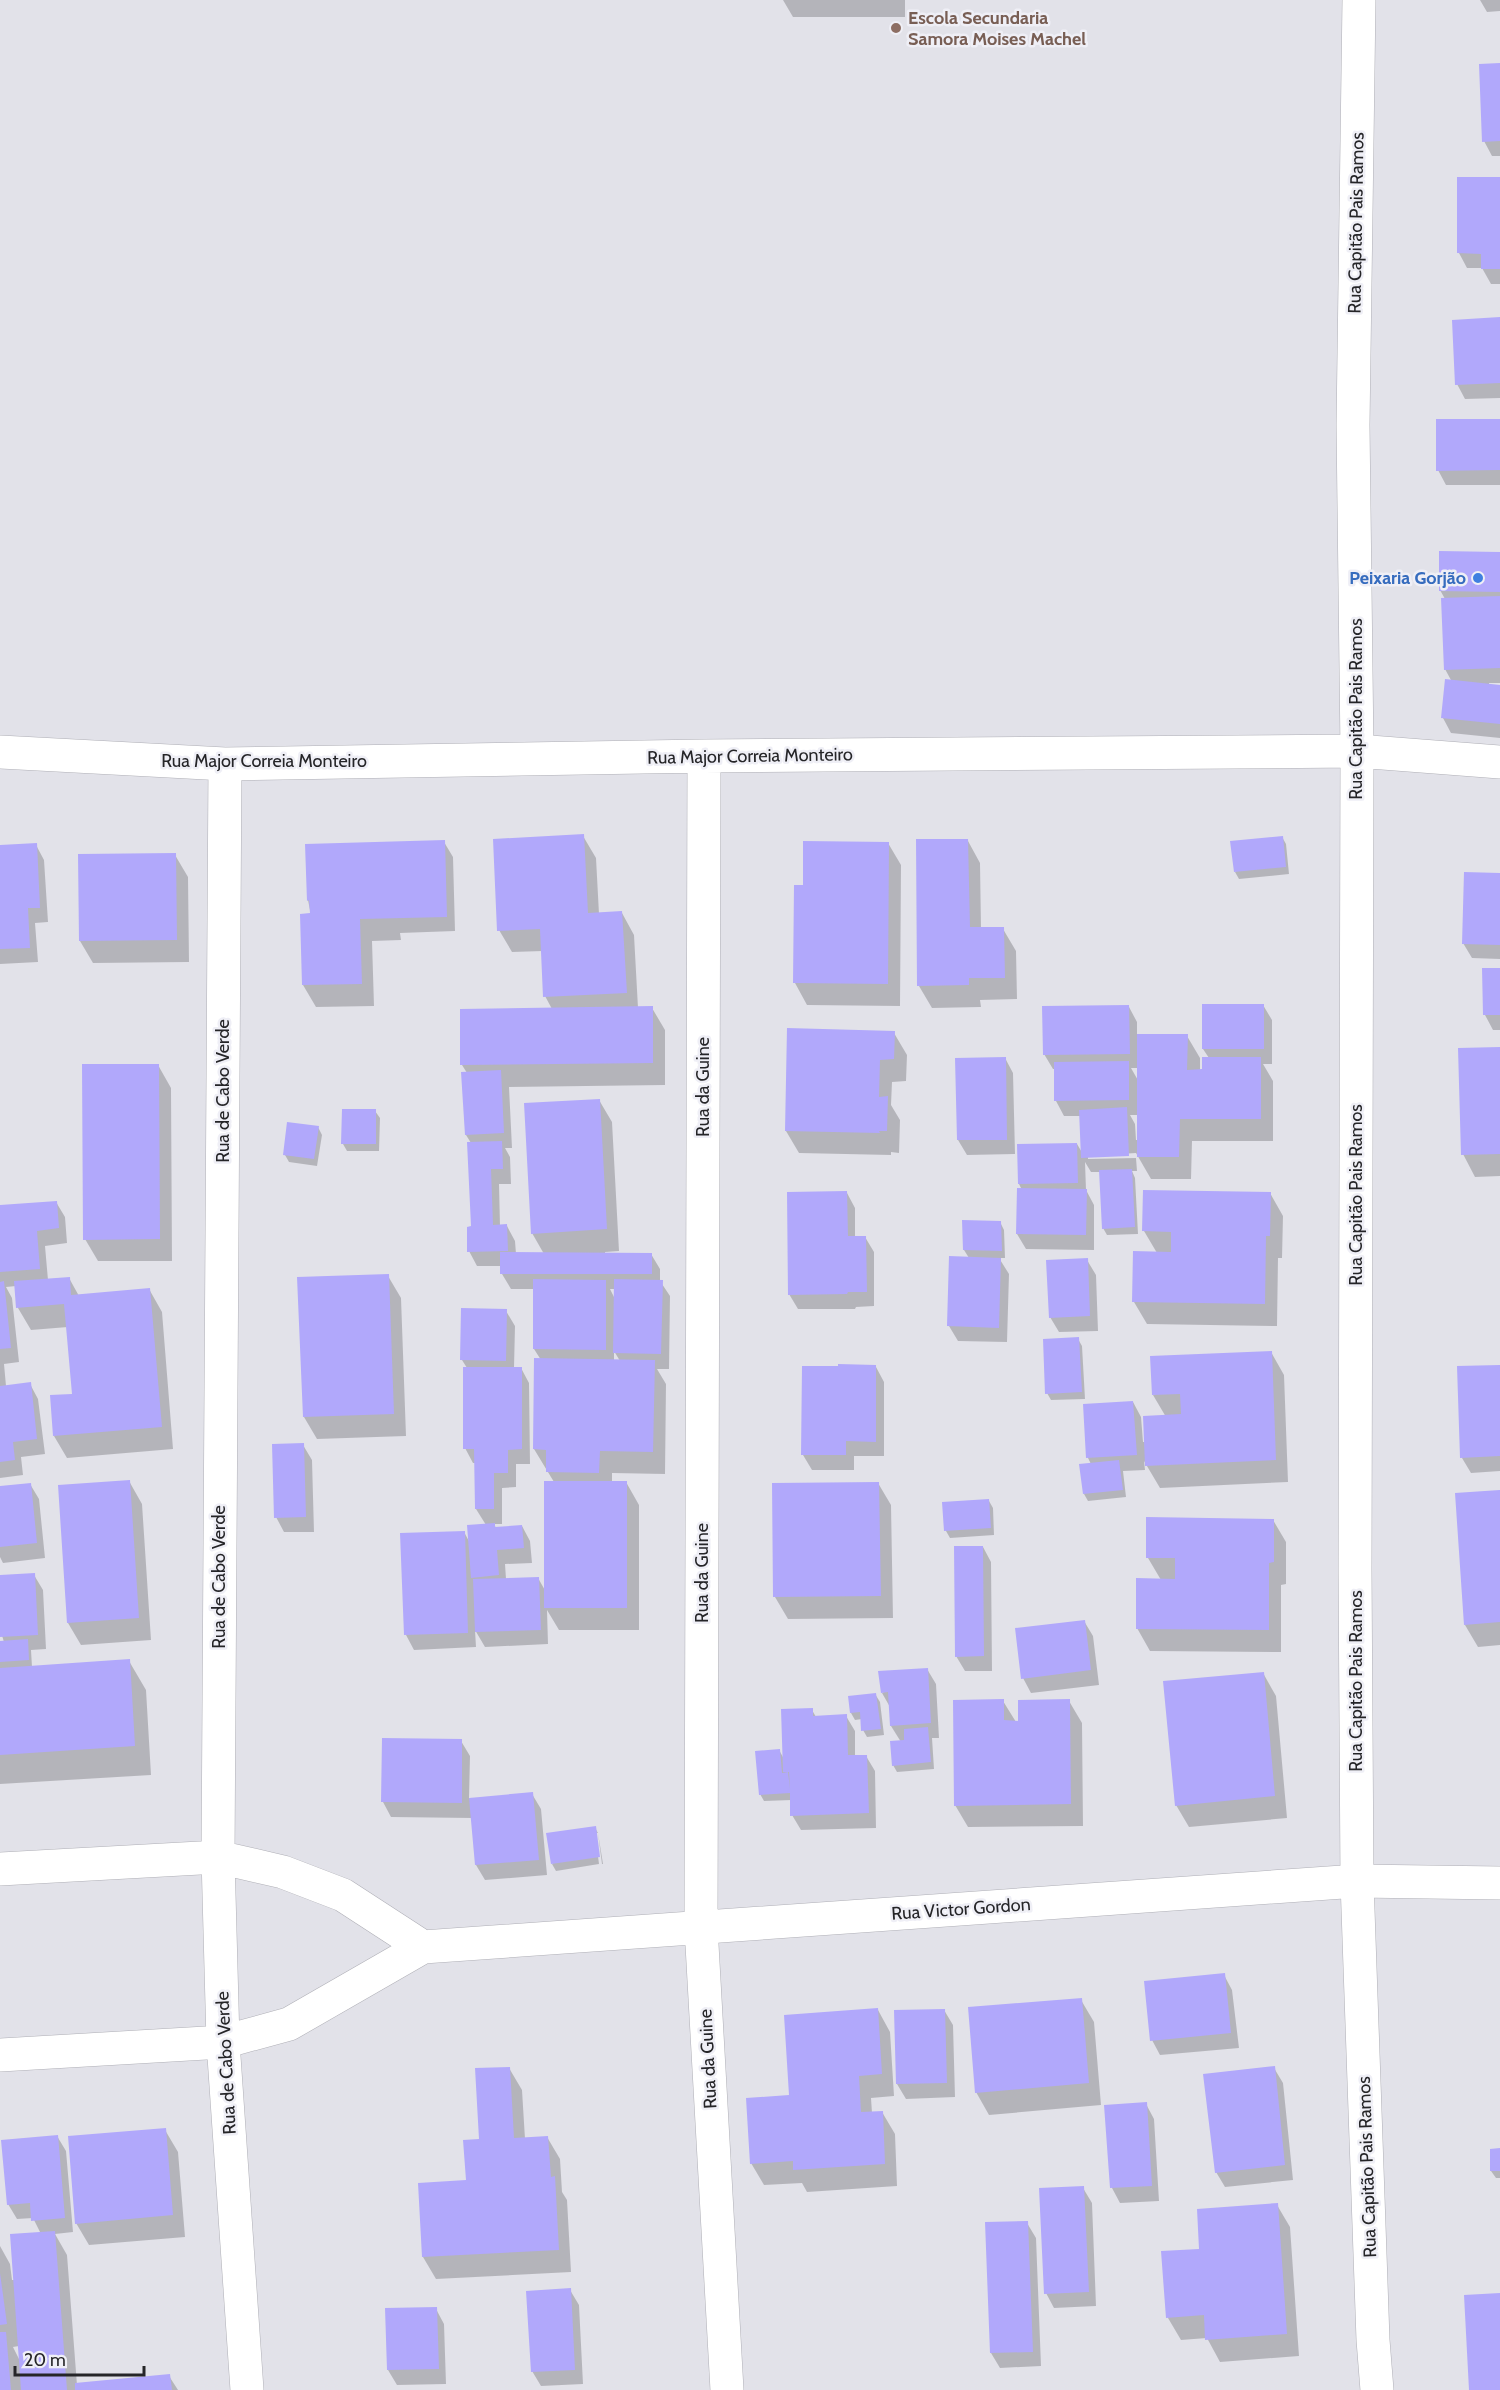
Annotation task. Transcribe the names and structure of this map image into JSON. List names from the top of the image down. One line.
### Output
{"streets":{"street":["Rua Capitão Pais Ramos","Rua Major Correia Monteiro","Rua da Guine","Rua de Cabo Verde","Rua Victor Gordon"]},"crossings":[["Rua Capitão Pais Ramos","Rua Major Correia Monteiro"],["Rua Capitão Pais Ramos","Rua Victor Gordon"],["Rua Major Correia Monteiro","Rua da Guine"],["Rua Major Correia Monteiro","Rua de Cabo Verde"],["Rua da Guine","Rua Victor Gordon"]],"places":["Escola Secundaria Samora Moises Machel","Peixaria Gorjão"],"scale_bar":"20 m"}
